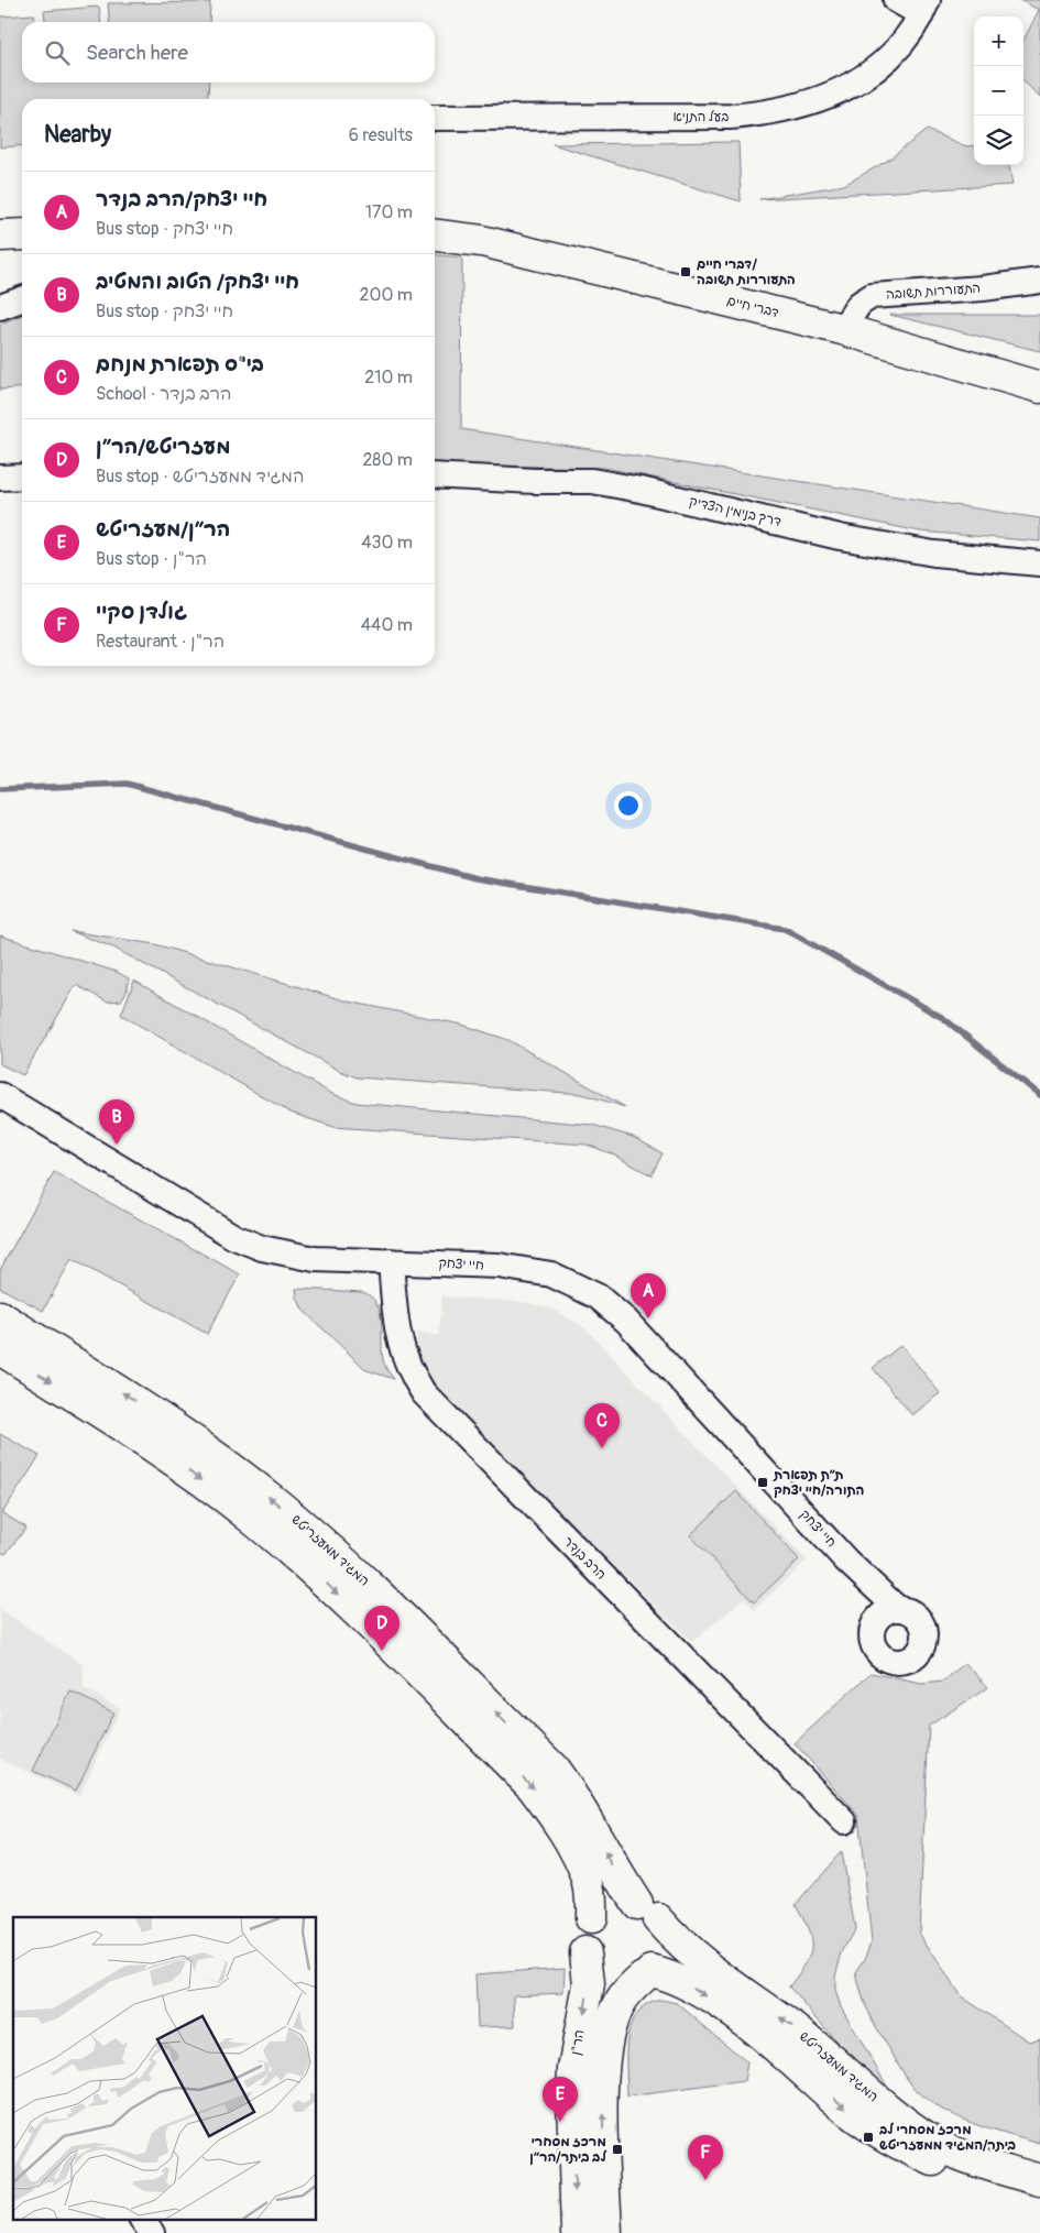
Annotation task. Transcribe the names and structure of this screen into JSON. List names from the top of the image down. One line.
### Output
{"streets":{"street":["בעל התניא","התעוררות תשובה","דברי חיים","דרך בנימין הצדיק","חיי יצחק","המגיד ממעזריטש","הרב בנדר","הר\"ן"]},"crossings":[["התעוררות תשובה","דברי חיים"],["חיי יצחק","הרב בנדר"],["המגיד ממעזריטש","הר\"ן"]],"places":{"transit":["דברי חיים/ התעוררות תשובה","ת״ת תפארת התורה/חיי יצחק","מרכז מסחרי לב ביתר/המגיד ממעזריטש","מרכז מסחרי לב ביתר/הר״ן"]},"page":{"map_buttons":["+","−"],"search":"Search here","heading":["Nearby","6 results"],"list":[{"mark":"A","name":"חיי יצחק/הרב בנדר","note":"Bus stop · חיי יצחק","value":"170 m"},{"mark":"B","name":"חיי יצחק/ הטוב והמטיב","note":"Bus stop · חיי יצחק","value":"200 m"},{"mark":"C","name":"בי\"ס תפארת מנחם","note":"School · הרב בנדר","value":"210 m"},{"mark":"D","name":"מעזריטש/הר״ן","note":"Bus stop · המגיד ממעזריטש","value":"280 m"},{"mark":"E","name":"הר״ן/מעזריטש","note":"Bus stop · הר\"ן","value":"430 m"},{"mark":"F","name":"גולדן סקיי","note":"Restaurant · הר\"ן","value":"440 m"}],"pins":["B","A","C","D","E","F"]}}
